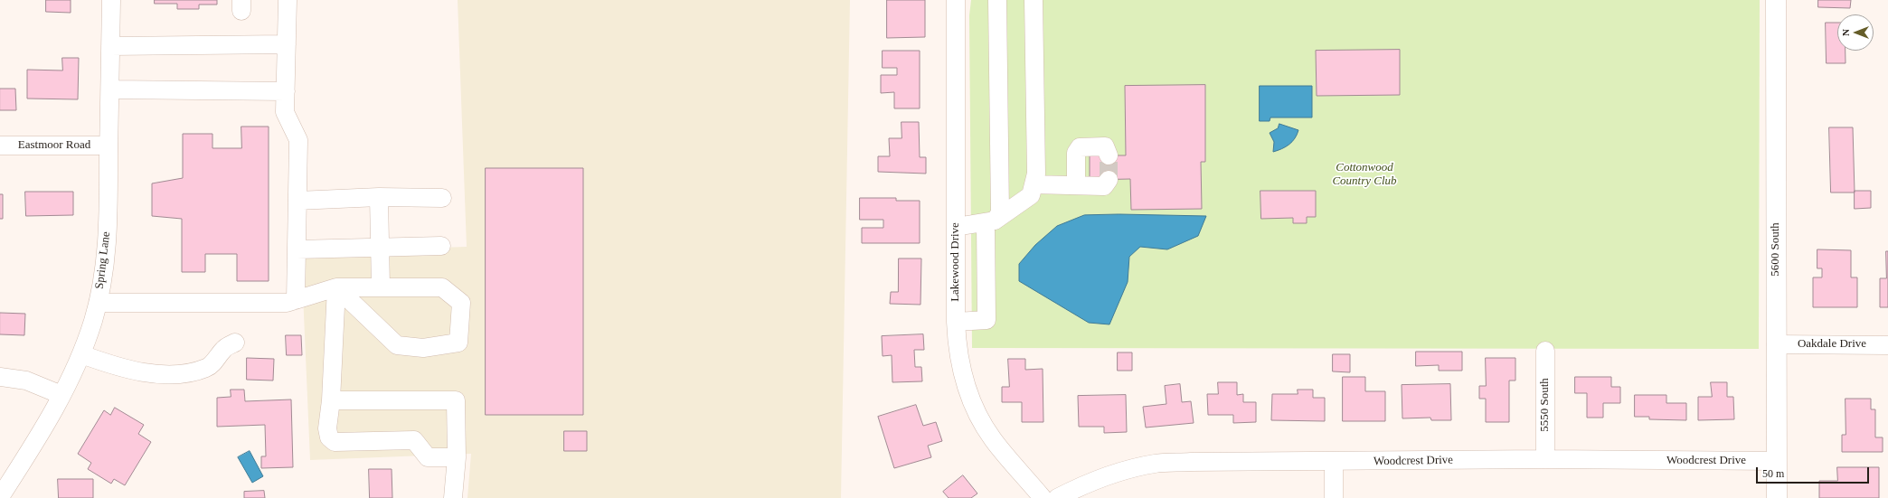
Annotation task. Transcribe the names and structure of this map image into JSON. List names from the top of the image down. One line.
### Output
{"streets":{"main road":["5600 South"],"street":["Eastmoor Road","Spring Lane","Lakewood Drive","Oakdale Drive","5550 South","Woodcrest Drive"]},"crossings":[["Eastmoor Road","Spring Lane"],["5600 South","Oakdale Drive"],["5600 South","Woodcrest Drive"],["5550 South","Woodcrest Drive"]],"parks":["Cottonwood Country Club"],"scale_bar":"50 m","north":"left"}
